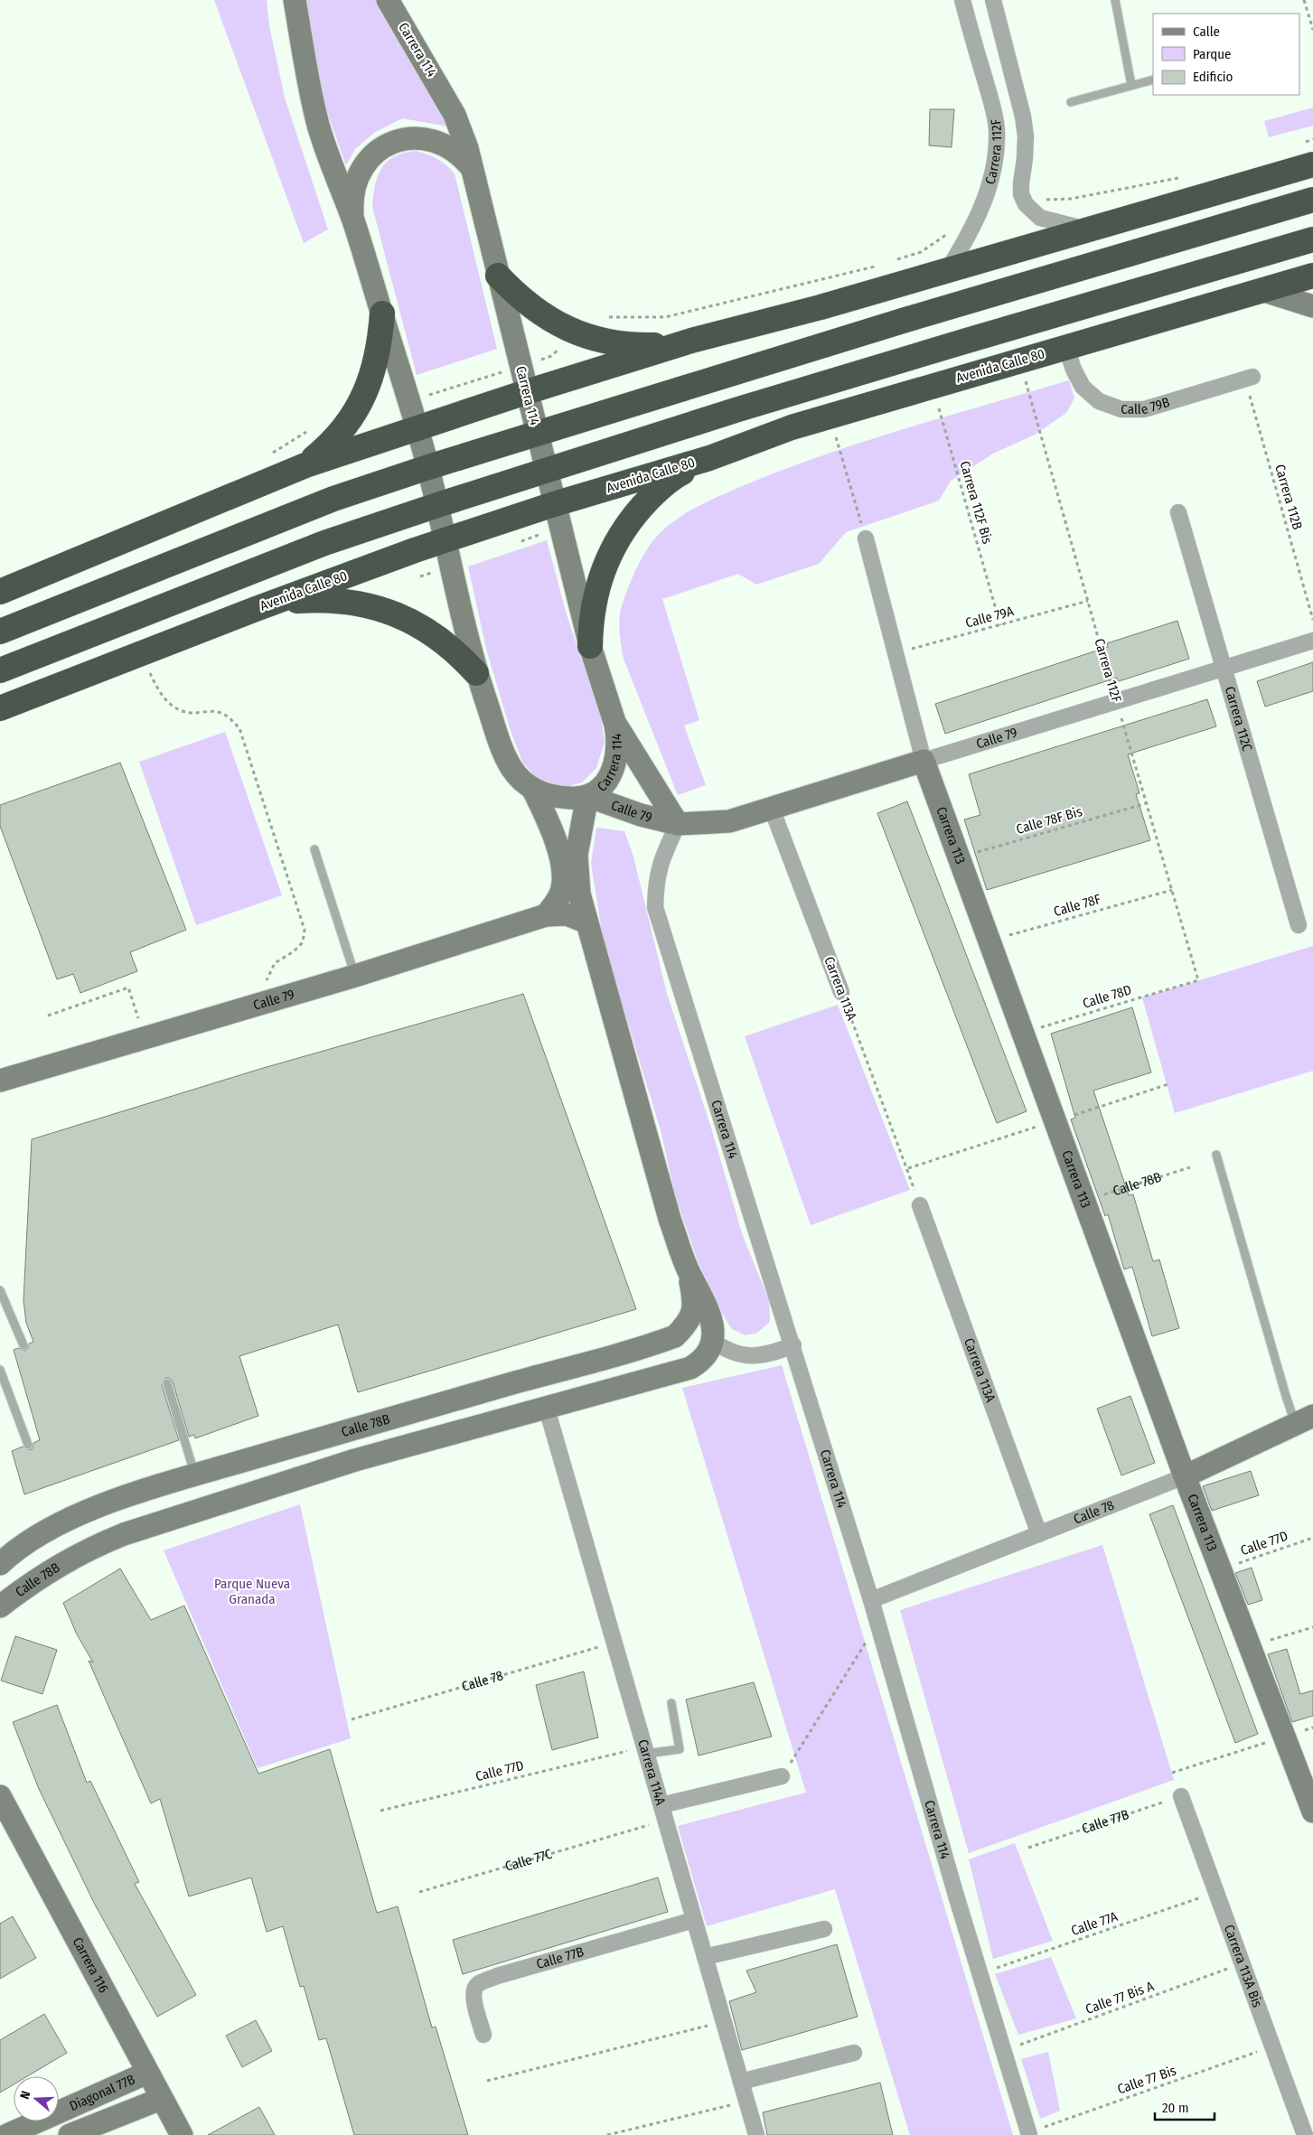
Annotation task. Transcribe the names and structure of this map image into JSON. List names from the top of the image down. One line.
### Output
{"streets":{"highway":["Avenida Calle 80"],"street":["Carrera 114","Carrera 112F","Calle 79B","Carrera 112C","Calle 79","Carrera 113","Carrera 113A","Calle 78B","Calle 78","Carrera 114A","Calle 77B","Carrera 113A Bis","Carrera 116","Diagonal 77B"],"path":["Carrera 112B","Carrera 112F Bis","Calle 79A","Calle 78F Bis","Calle 78F","Calle 78D","Calle 77D","Calle 77C","Calle 77A","Calle 77 Bis A","Calle 77 Bis"]},"crossings":[["Carrera 114","Avenida Calle 80"],["Carrera 114","Calle 79"],["Carrera 114","Calle 78B"],["Carrera 114","Calle 78"],["Carrera 114","Calle 77A"],["Carrera 114","Calle 77 Bis A"],["Carrera 114","Calle 77 Bis"],["Carrera 112F","Avenida Calle 80"],["Carrera 112F","Calle 79A"],["Carrera 112F","Calle 79"],["Carrera 112F","Calle 78F Bis"],["Carrera 112F","Calle 78F"],["Carrera 112F","Calle 78D"],["Avenida Calle 80","Calle 79B"],["Avenida Calle 80","Carrera 112F Bis"],["Calle 79B","Carrera 112B"],["Carrera 112F Bis","Calle 79A"],["Calle 79A","Carrera 113"],["Carrera 112C","Calle 79"],["Calle 79","Carrera 113"],["Calle 79","Carrera 113A"],["Calle 78F Bis","Carrera 113"],["Carrera 113","Calle 78F"],["Carrera 113","Calle 78D"],["Carrera 113","Calle 78B"],["Carrera 113","Calle 78"],["Carrera 113","Calle 77D"],["Carrera 113A","Calle 78"],["Calle 78B","Carrera 114A"],["Calle 78","Carrera 114A"],["Carrera 114A","Calle 77B"],["Calle 77B","Carrera 113A Bis"],["Calle 77A","Carrera 113A Bis"],["Carrera 113A Bis","Calle 77 Bis A"],["Carrera 113A Bis","Calle 77 Bis"],["Carrera 116","Diagonal 77B"]],"parks":["Parque Nueva Granada"],"legend":["Calle","Parque","Edificio"],"scale_bar":"20 m","north":"left"}
